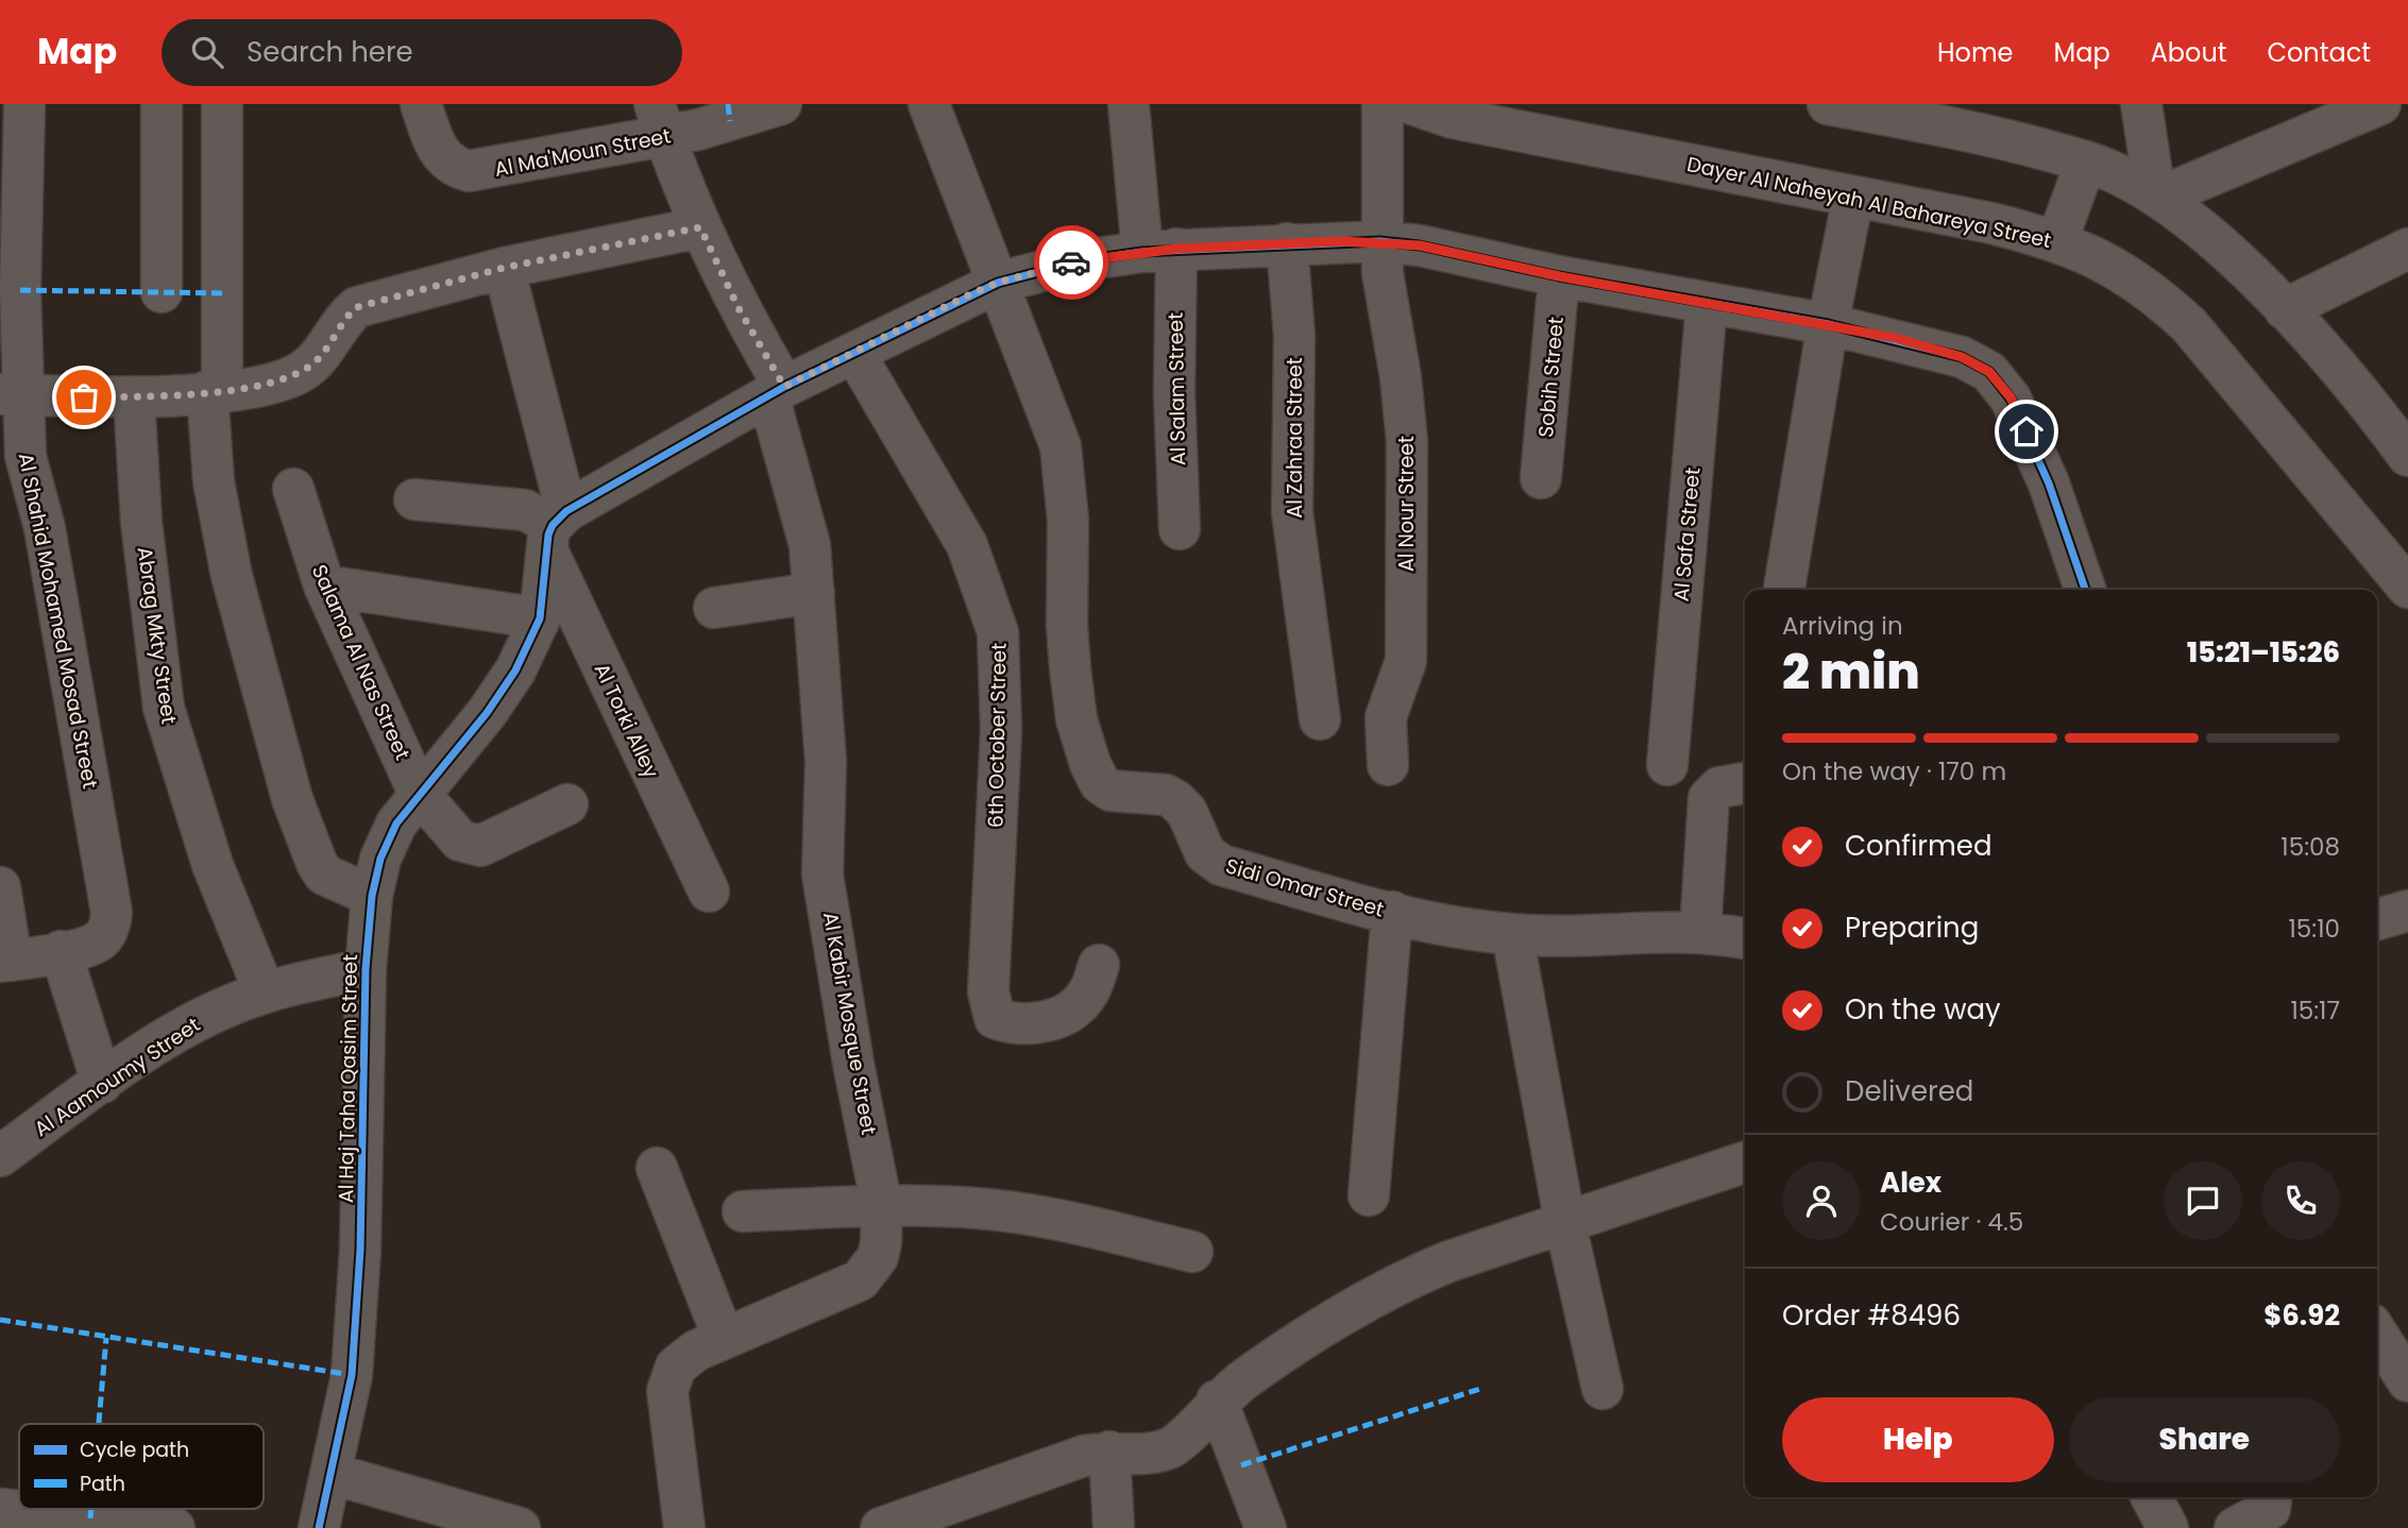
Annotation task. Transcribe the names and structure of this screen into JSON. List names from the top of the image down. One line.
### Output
{"streets":{"street":["Al Ma'Moun Street","Dayer Al Naheyah Al Bahareya Street","Sobih Street","Al Salam Street","Al Zahraa Street","Al Nour Street","Al Safa Street","Al Shahid Mohamed Mosad Street","Abrag Mkty Street","Salama Al Nas Street","Al Torki Alley","6th October Street","Sidi Omar Street","Al Kabir Mosque Street","Al Aamoumy Street","Al Haj Taha Qasim Street"]},"crossings":[["Al Ma'Moun Street","Al Kabir Mosque Street"],["Abrag Mkty Street","Al Aamoumy Street"],["Salama Al Nas Street","Al Haj Taha Qasim Street"],["Al Torki Alley","Al Haj Taha Qasim Street"],["Al Aamoumy Street","Al Haj Taha Qasim Street"]],"legend":["Cycle path","Path"],"page":{"header":"Map","search":"Search here","nav":["Home","Map","About","Contact"],"heading":["2 min","Arriving in","15:21–15:26"],"panel":["Alex","Courier · 4.5","Order #8496","$6.92"],"bar":"On the way · 170 m","list":[["Confirmed","15:08"],["Preparing","15:10"],["On the way","15:17"],"Delivered"],"buttons":["Help","Share"]}}
